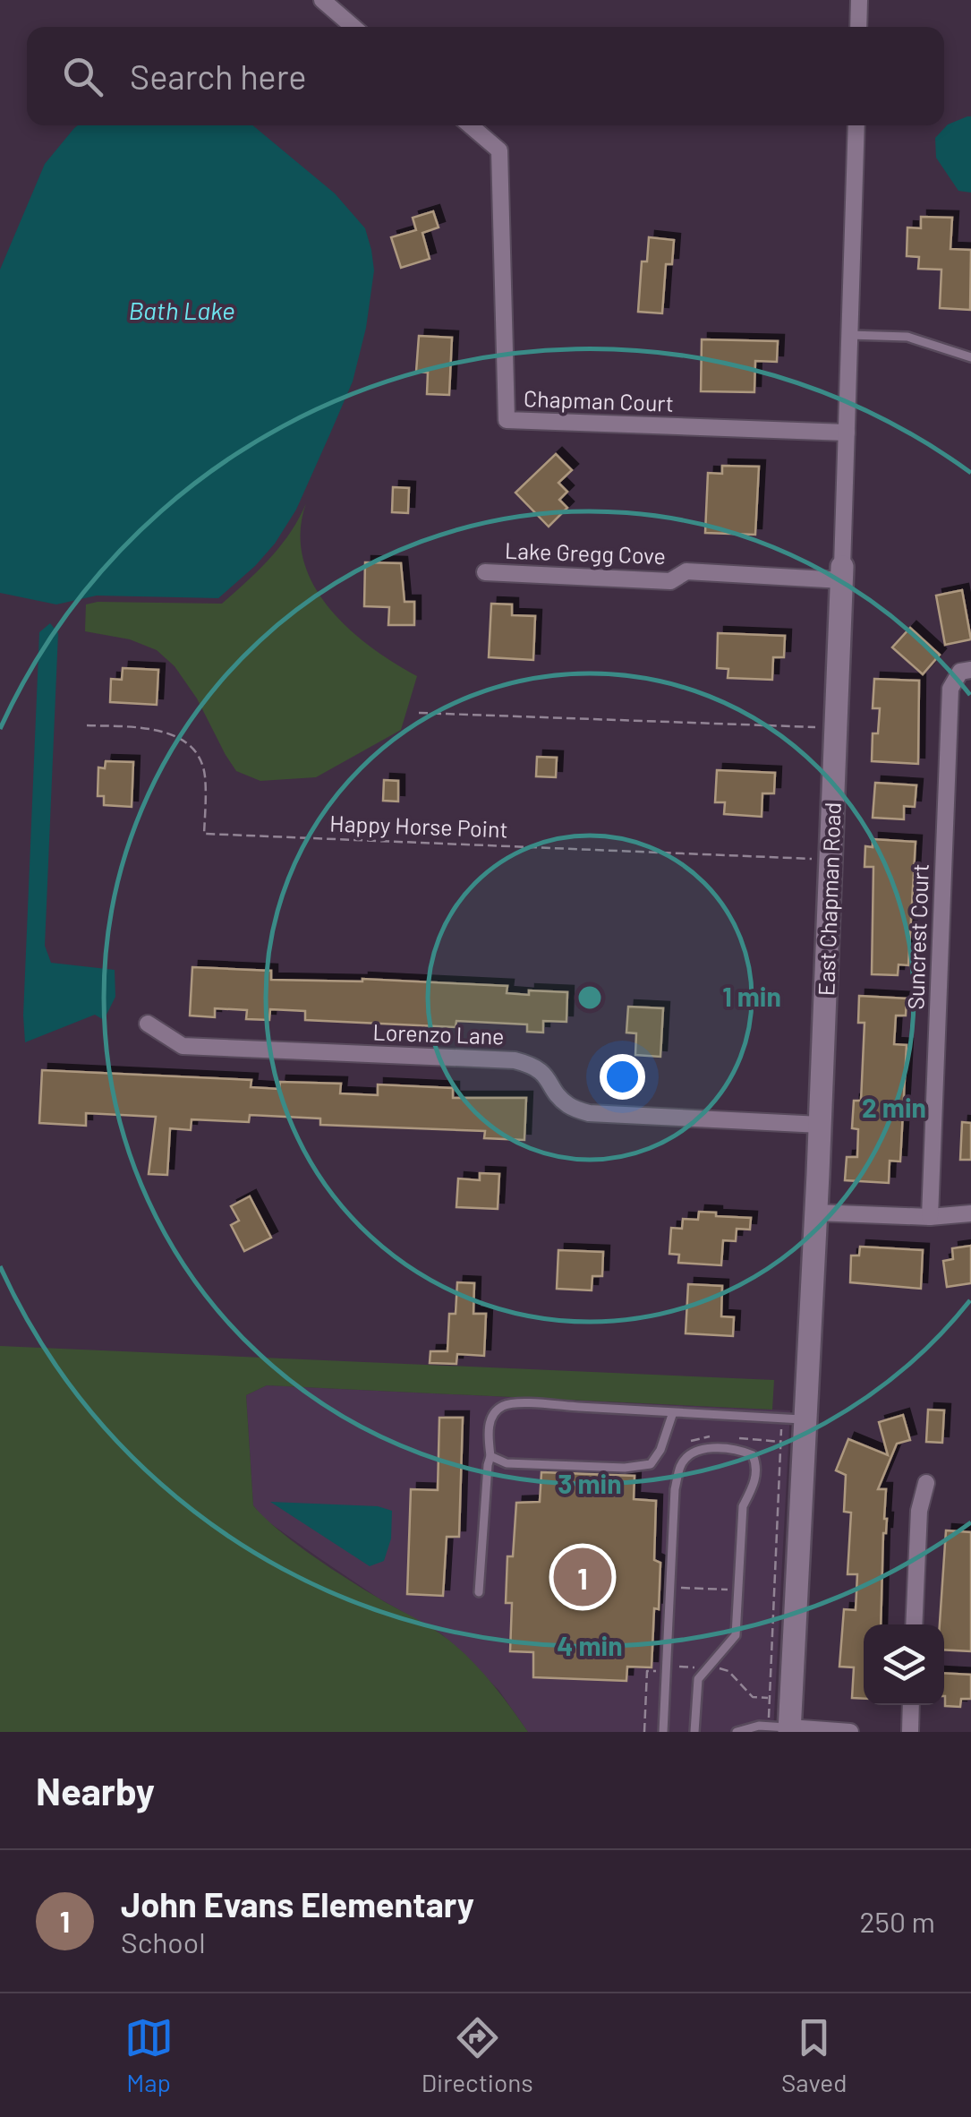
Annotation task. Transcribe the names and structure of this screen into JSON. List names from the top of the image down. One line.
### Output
{"streets":{"street":["Chapman Court","Lake Gregg Cove","East Chapman Road","Suncrest Court","Lorenzo Lane"],"path":["Happy Horse Point"]},"crossings":[["Chapman Court","East Chapman Road"],["Lake Gregg Cove","East Chapman Road"],["Happy Horse Point","East Chapman Road"],["East Chapman Road","Lorenzo Lane"]],"water":["Bath Lake"],"page":{"search":"Search here","pins":"1","heading":"Nearby","list":[{"mark":"1","name":"John Evans Elementary","note":"School","value":"250 m"}],"nav":["Map","Directions","Saved"]},"rings":["1 min","2 min","3 min","4 min"]}
